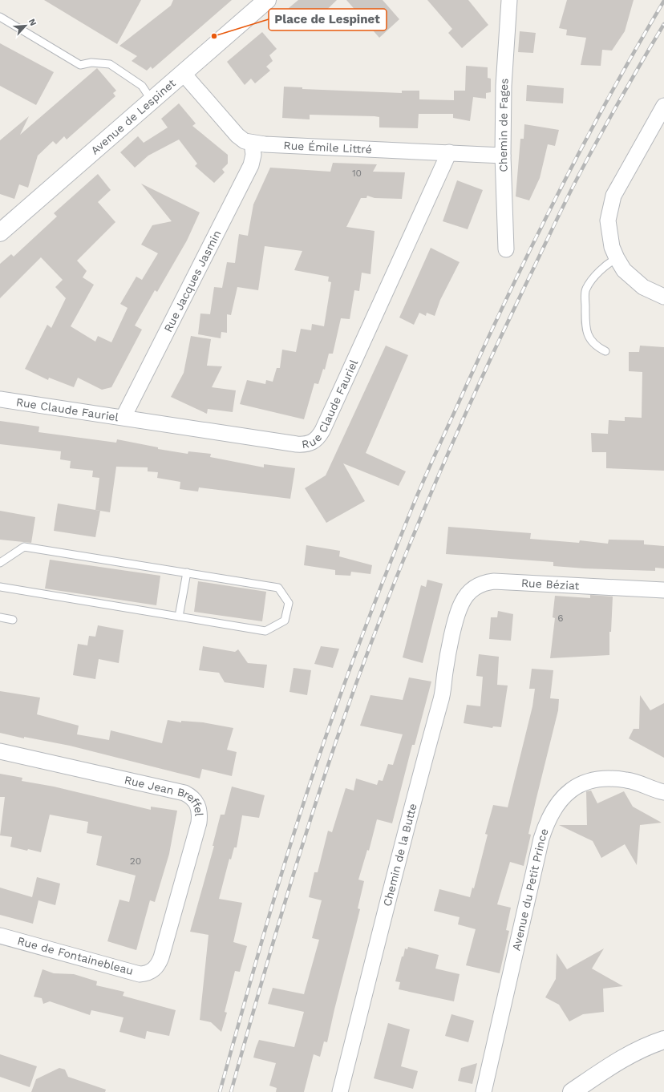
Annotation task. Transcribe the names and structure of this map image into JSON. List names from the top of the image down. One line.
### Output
{"streets":{"street":["Avenue de Lespinet","Chemin de Fages","Rue Émile Littré","Rue Jacques Jasmin","Rue Claude Fauriel","Rue Béziat","Rue Jean Breffel","Chemin de la Butte","Avenue du Petit Prince","Rue de Fontainebleau"]},"crossings":[["Avenue de Lespinet","Rue Émile Littré"],["Chemin de Fages","Rue Émile Littré"],["Rue Émile Littré","Rue Jacques Jasmin"],["Rue Émile Littré","Rue Claude Fauriel"],["Rue Jacques Jasmin","Rue Claude Fauriel"],["Rue Béziat","Chemin de la Butte"],["Rue Jean Breffel","Rue de Fontainebleau"]],"places":["Place de Lespinet"],"house_numbers":["10","6","20"],"north":"top right"}
